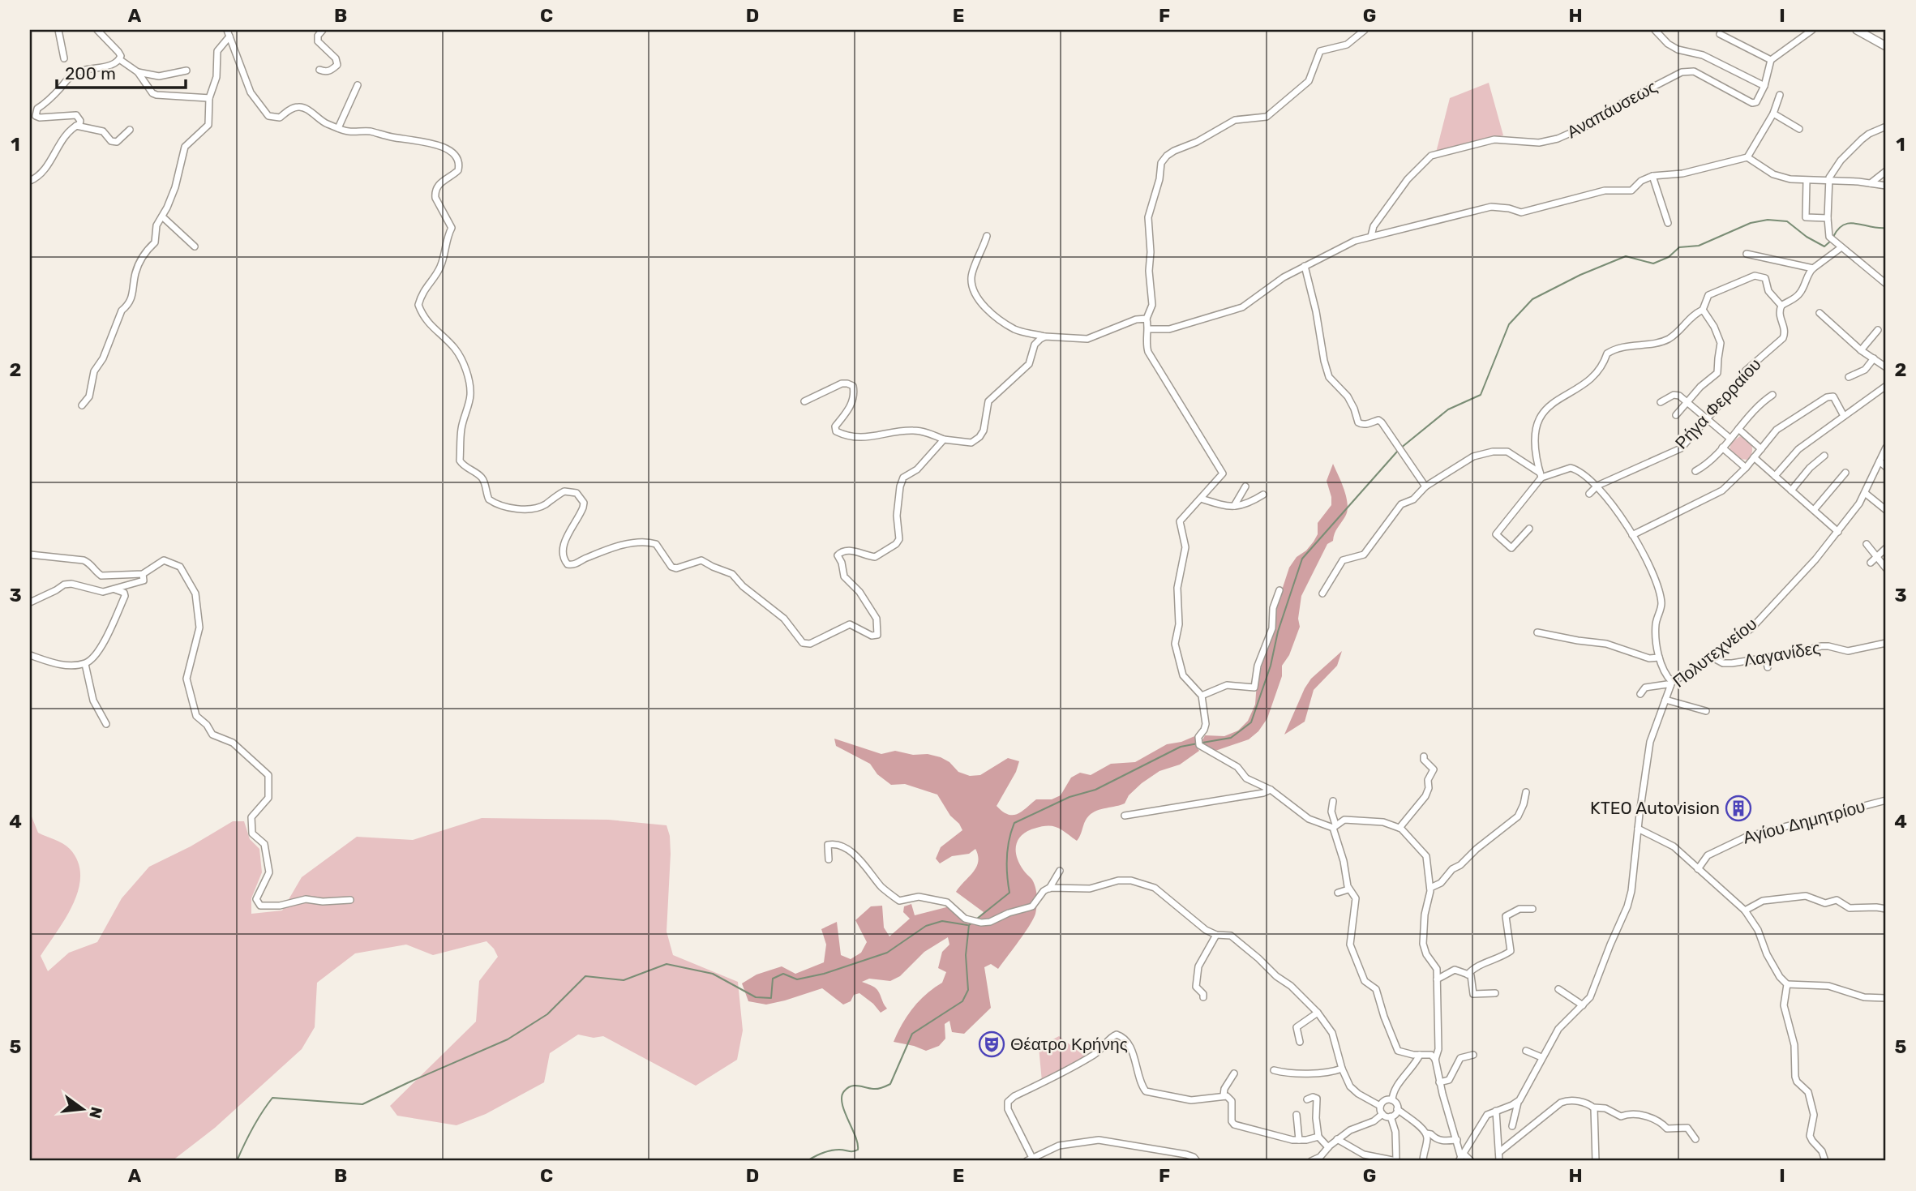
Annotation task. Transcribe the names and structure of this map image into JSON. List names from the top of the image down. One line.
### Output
{"streets":{"street":["Αναπάυσεως","Ρήγα Φερραίου","Πολυτεχνείου","Λαγανίδες","Αγίου Δημητρίου"]},"crossings":[["Πολυτεχνείου","Λαγανίδες"]],"places":{"building":["KTEO Autovision"],"theatre":["Θέατρο Κρήνης"]},"scale_bar":"200 m","north":"right","grid":{"columns":["A","B","C","D","E","F","G","H","I"],"rows":["1","2","3","4","5"]}}
